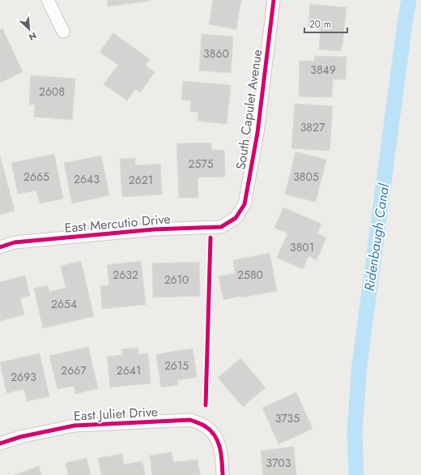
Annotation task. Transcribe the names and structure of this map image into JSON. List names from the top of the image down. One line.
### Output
{"streets":{"street":["South Capulet Avenue","East Mercutio Drive","East Juliet Drive"]},"crossings":[["South Capulet Avenue","East Mercutio Drive"]],"water":["Ridenbaugh Canal"],"house_numbers":["3860","3849","2608","3827","2575","2665","3805","2643","2621","3801","2632","2580","2610","2654","2615","2667","2641","2693","3735","3703"],"scale_bar":"20 m","north":"bottom right"}
